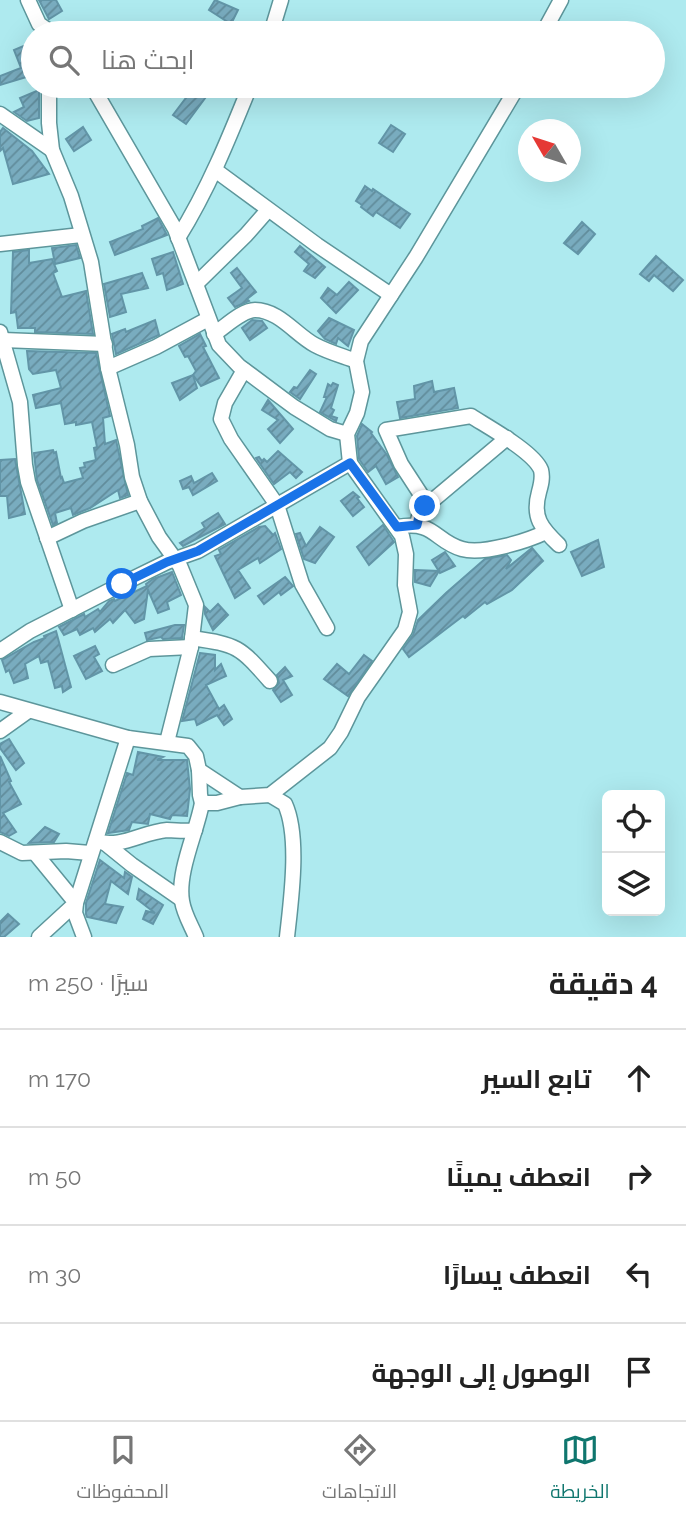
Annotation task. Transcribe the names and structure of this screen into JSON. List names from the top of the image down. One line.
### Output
{"north":"top left","page":{"search":"ابحث هنا","heading":["4 دقيقة","سيرًا · 250 m"],"list":[["تابع السير","170 m"],["انعطف يمينًا","50 m"],["انعطف يسارًا","30 m"],"الوصول إلى الوجهة"],"nav":["الخريطة","الاتجاهات","المحفوظات"]}}
